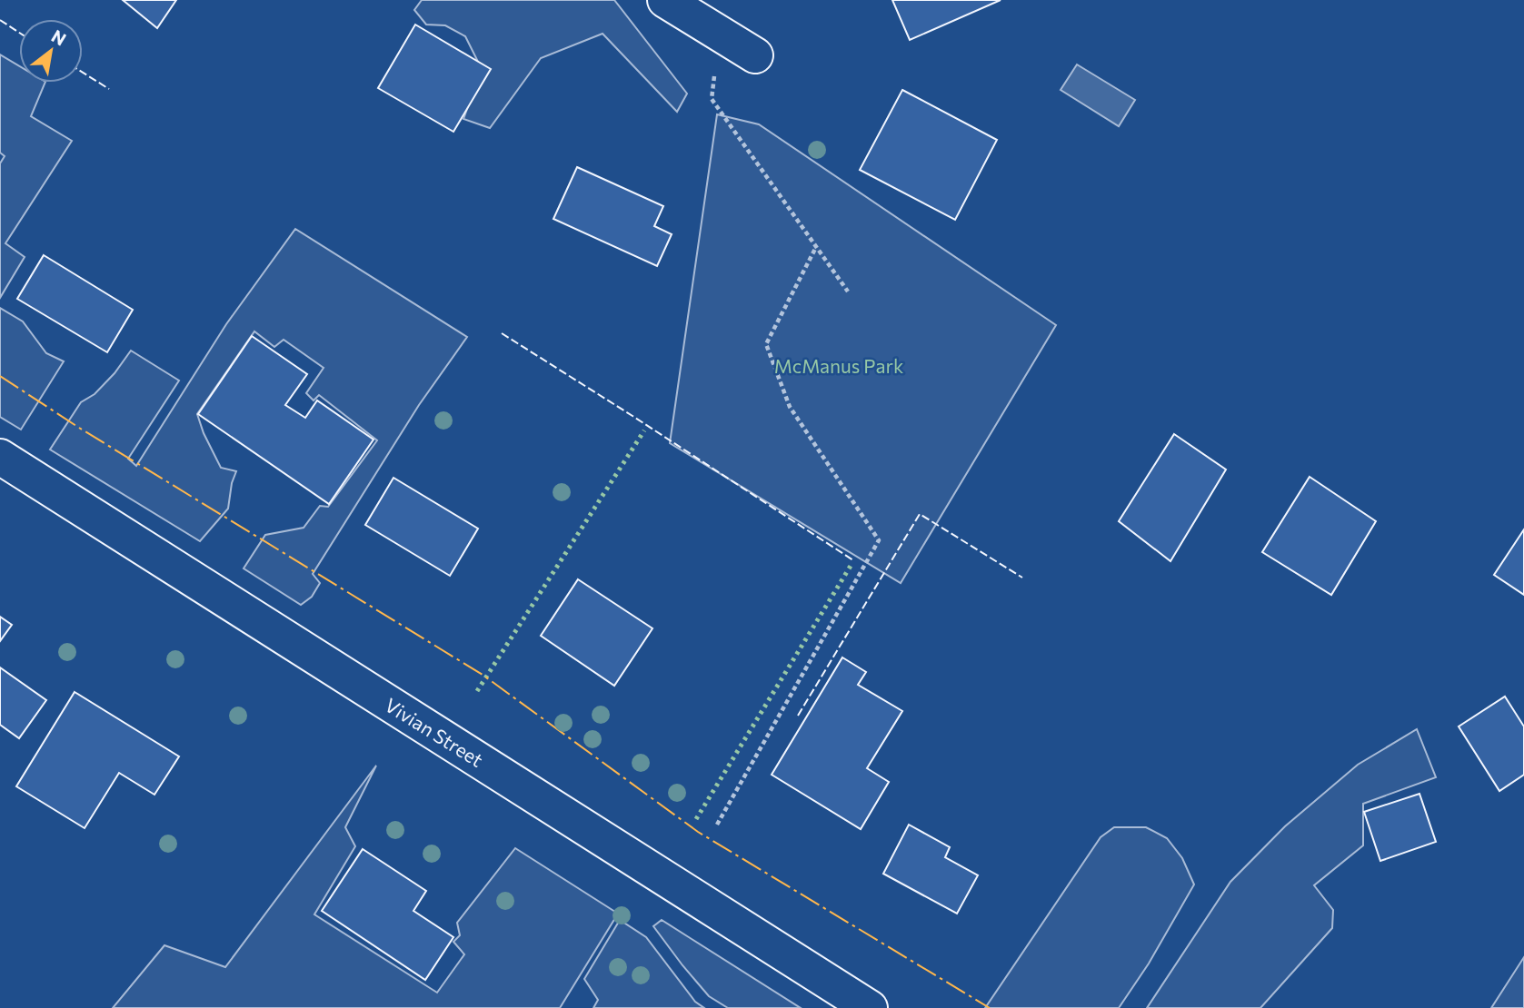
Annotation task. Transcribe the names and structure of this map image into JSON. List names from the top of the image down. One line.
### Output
{"streets":{"main road":["Vivian Street"]},"parks":["McManus Park"],"north":"top right"}
